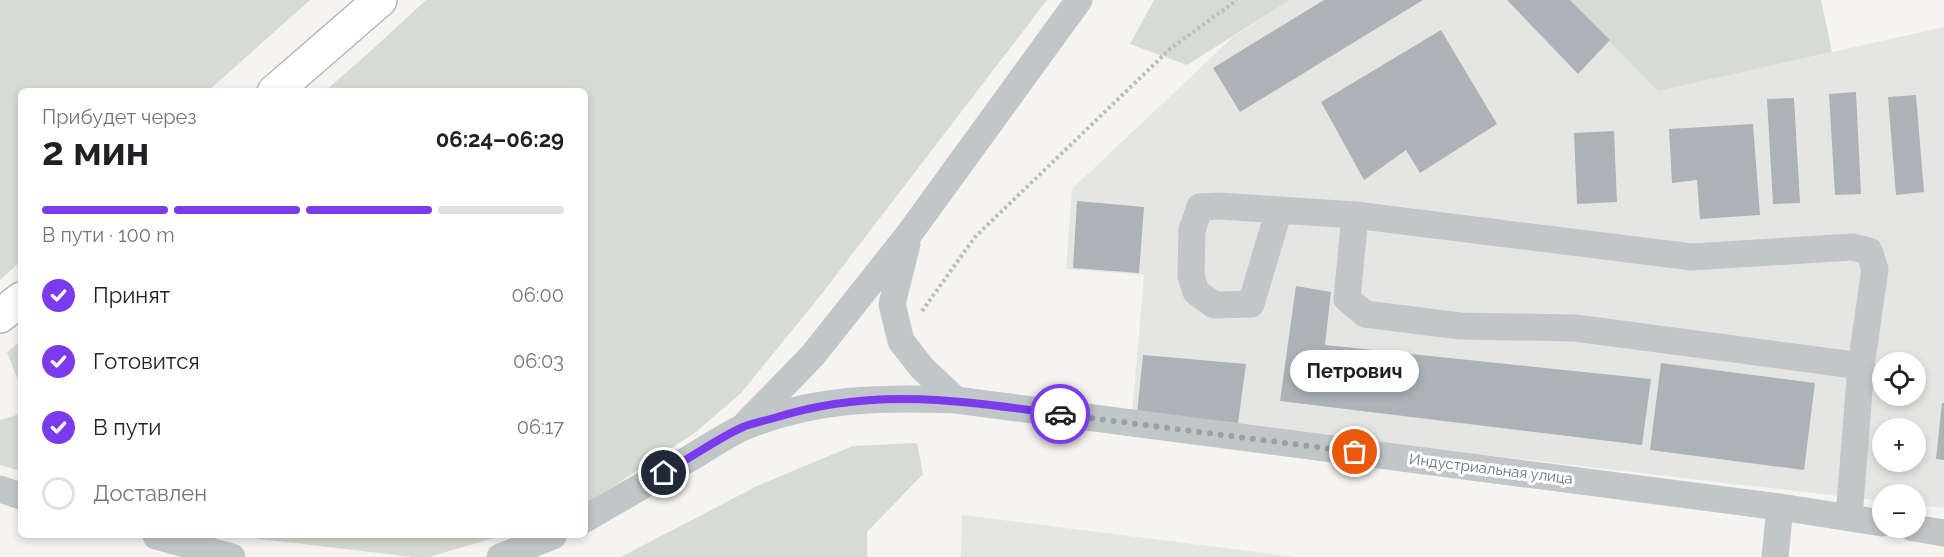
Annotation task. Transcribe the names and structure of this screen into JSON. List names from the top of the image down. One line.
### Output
{"streets":{"street":["Индустриальная улица"]},"places":["Петрович"],"page":{"heading":["2 мин","Прибудет через","06:24–06:29"],"bar":"В пути · 100 m","list":[["Принят","06:00"],["Готовится","06:03"],["В пути","06:17"],"Доставлен"],"bubble":"Петрович","map_buttons":["+","−"]}}
